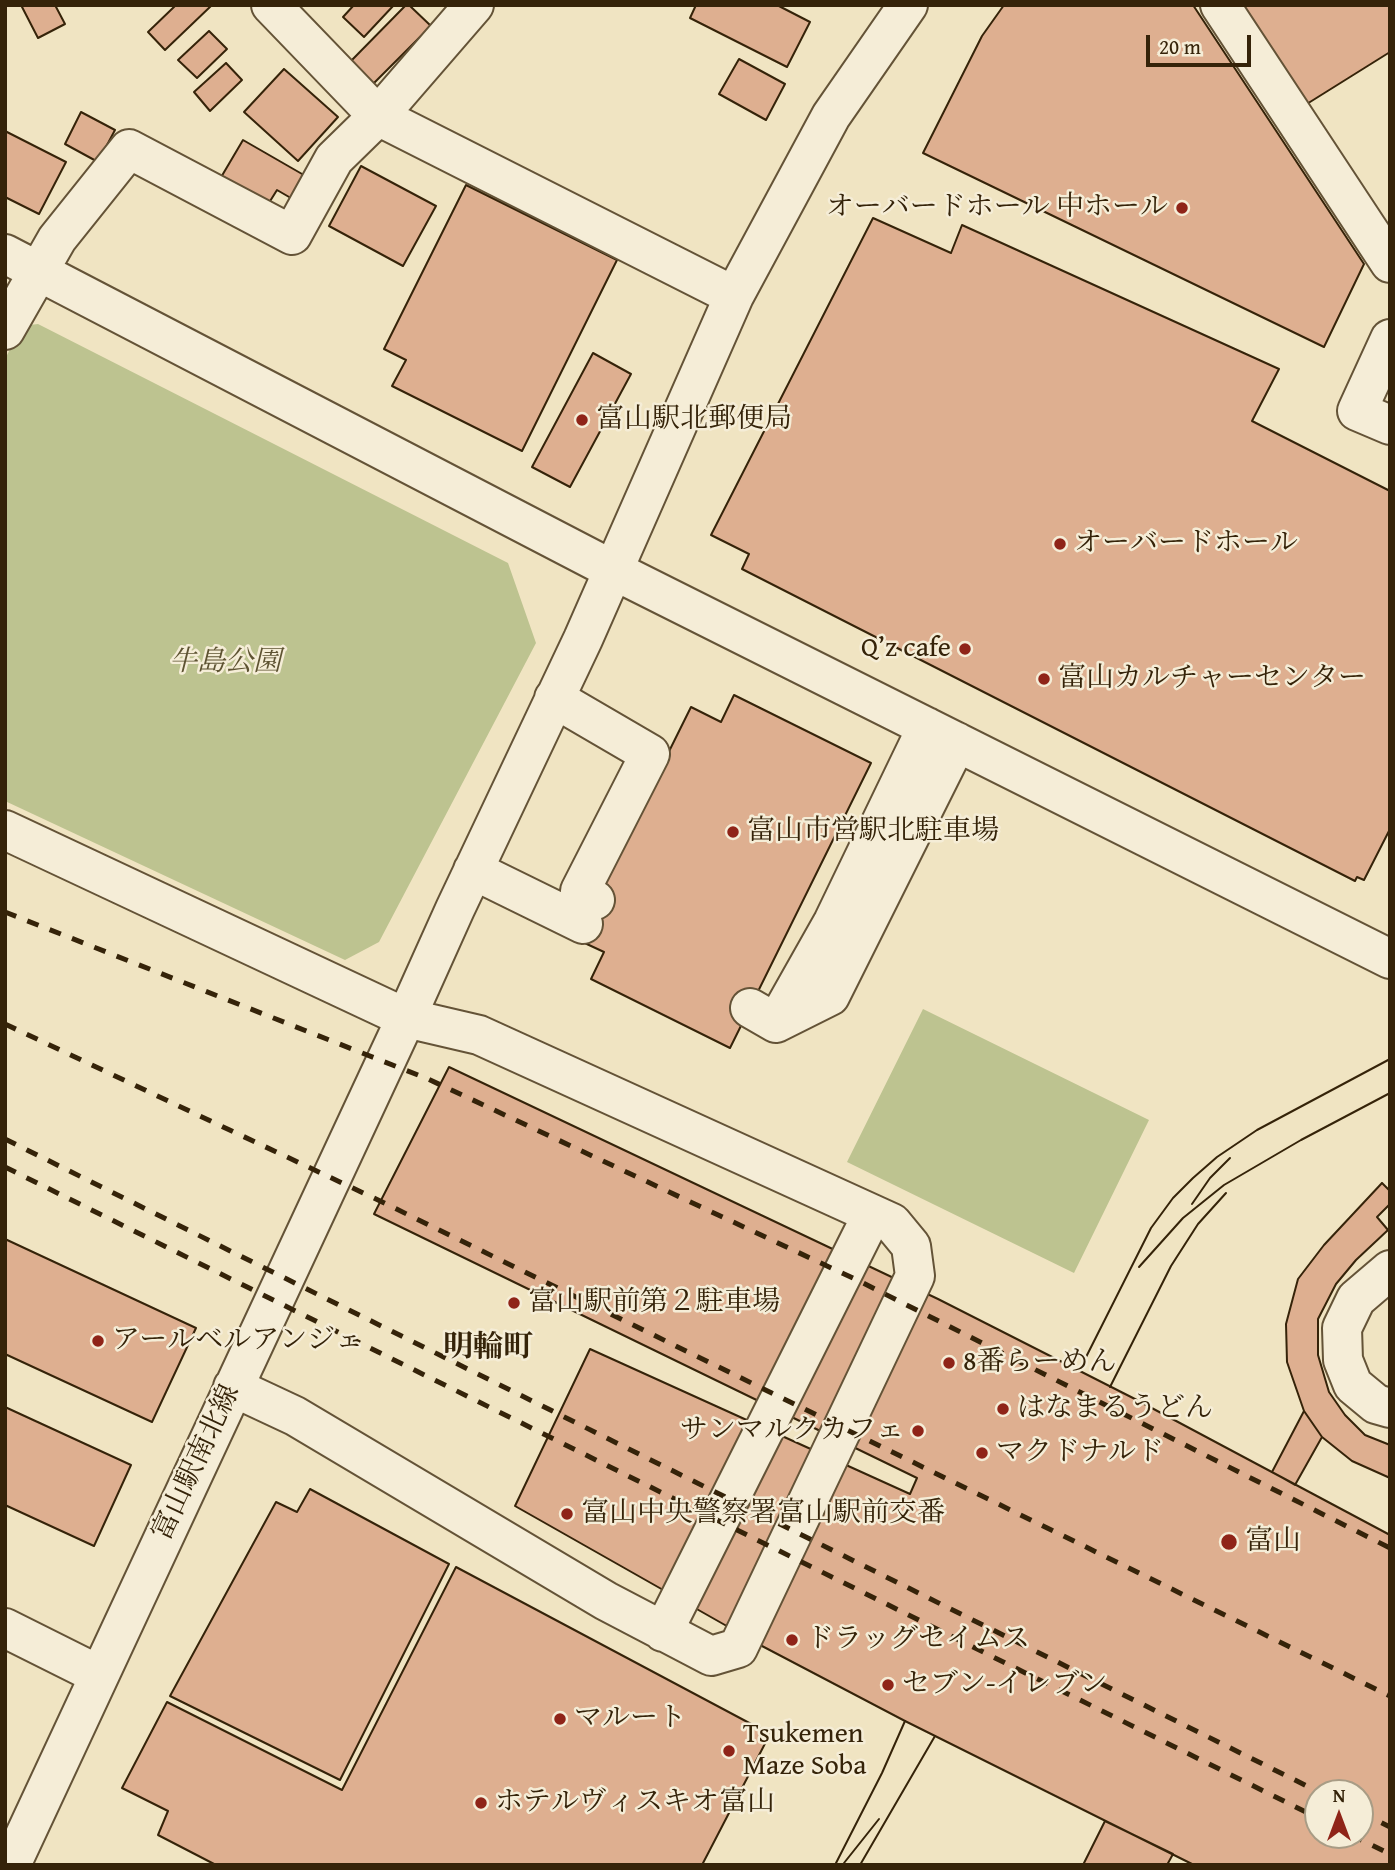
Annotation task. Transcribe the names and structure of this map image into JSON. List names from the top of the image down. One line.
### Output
{"streets":{"street":["富山駅南北線"]},"districts":["明輪町"],"parks":["牛島公園"],"places":["オーバードホール 中ホール","富山駅北郵便局","オーバードホール","Q’z cafe","富山カルチャーセンター","富山市営駅北駐車場","富山駅前第２駐車場","アールベルアンジェ","8番らーめん","はなまるうどん","サンマルクカフェ","マクドナルド","富山中央警察署富山駅前交番","富山","ドラッグセイムス","セブン-イレブン","マルート","Tsukemen Maze Soba","ホテルヴィスキオ富山"],"scale_bar":"20 m","north":"top"}
